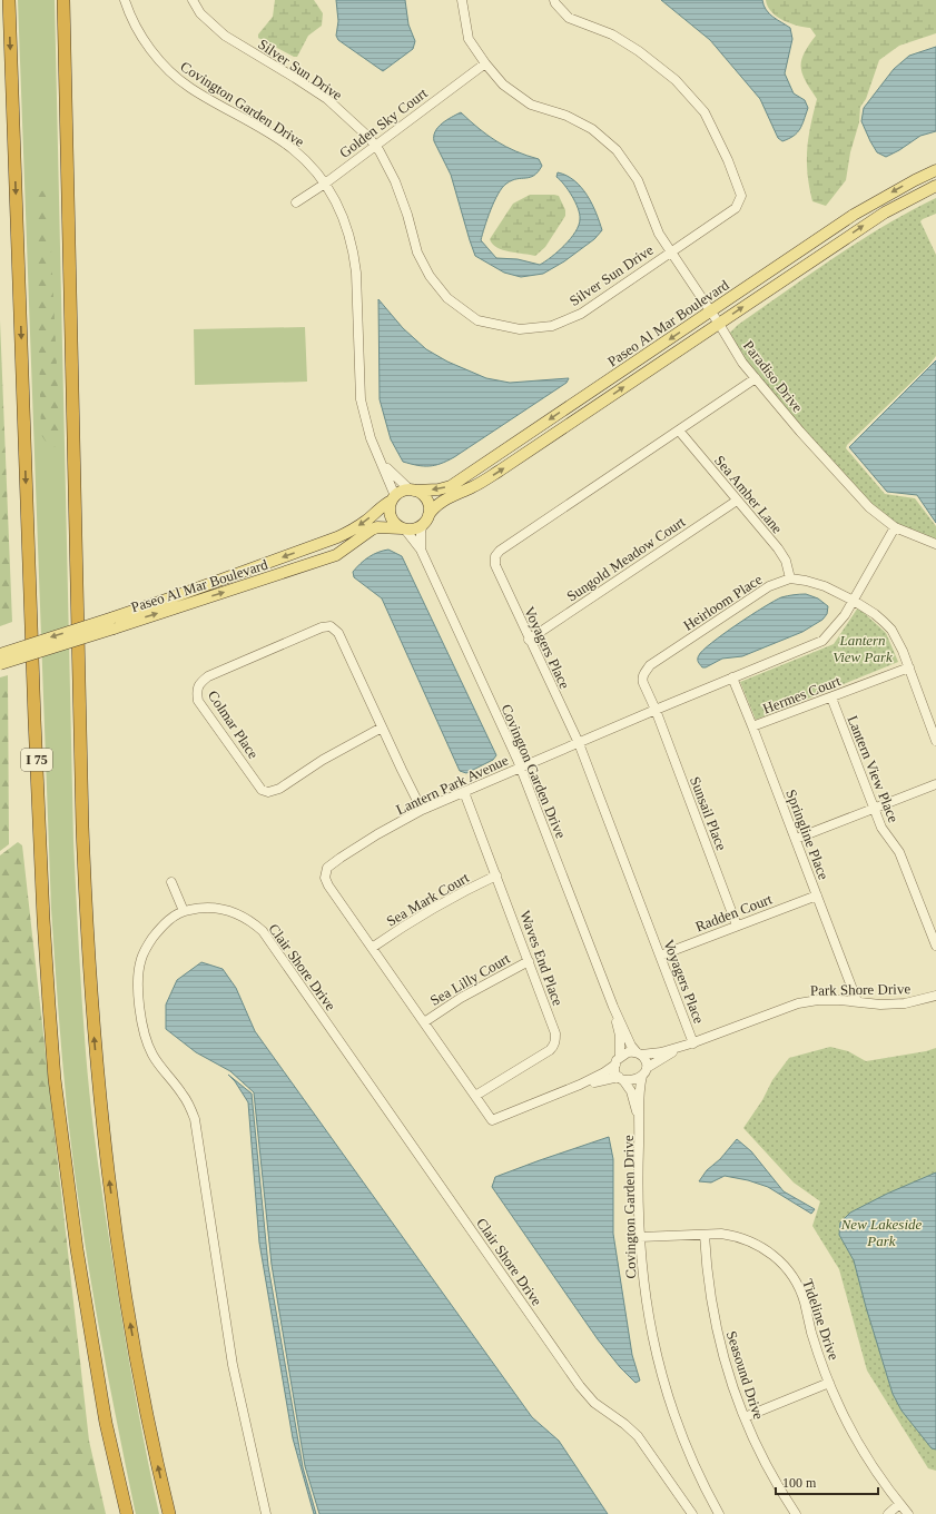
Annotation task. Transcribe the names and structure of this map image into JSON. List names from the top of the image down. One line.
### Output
{"streets":{"highway":["I 75"],"main road":["Paseo Al Mar Boulevard"],"street":["Silver Sun Drive","Covington Garden Drive","Golden Sky Court","Paradiso Drive","Sea Amber Lane","Sungold Meadow Court","Heirloom Place","Voyagers Place","Hermes Court","Colmar Place","Lantern View Place","Lantern Park Avenue","Sunsail Place","Springline Place","Sea Mark Court","Radden Court","Waves End Place","Clair Shore Drive","Sea Lilly Court","Park Shore Drive","Tideline Drive","Seasound Drive"]},"crossings":[["Silver Sun Drive","Golden Sky Court"],["Silver Sun Drive","Paradiso Drive"],["Covington Garden Drive","Golden Sky Court"],["Covington Garden Drive","Paseo Al Mar Boulevard"],["Covington Garden Drive","Lantern Park Avenue"],["Covington Garden Drive","Park Shore Drive"],["Covington Garden Drive","Tideline Drive"],["Golden Sky Court","Paradiso Drive"],["Paseo Al Mar Boulevard","Paradiso Drive"],["Paradiso Drive","Voyagers Place"],["Paradiso Drive","Lantern Park Avenue"],["Sea Amber Lane","Sungold Meadow Court"],["Sea Amber Lane","Heirloom Place"],["Sea Amber Lane","Voyagers Place"],["Sungold Meadow Court","Voyagers Place"],["Heirloom Place","Lantern Park Avenue"],["Heirloom Place","Sunsail Place"],["Voyagers Place","Lantern Park Avenue"],["Voyagers Place","Radden Court"],["Voyagers Place","Park Shore Drive"],["Hermes Court","Lantern View Place"],["Hermes Court","Springline Place"],["Colmar Place","Lantern Park Avenue"],["Lantern Park Avenue","Sunsail Place"],["Lantern Park Avenue","Springline Place"],["Lantern Park Avenue","Sea Mark Court"],["Lantern Park Avenue","Waves End Place"],["Lantern Park Avenue","Sea Lilly Court"],["Sunsail Place","Radden Court"],["Springline Place","Radden Court"],["Springline Place","Park Shore Drive"],["Sea Mark Court","Waves End Place"],["Waves End Place","Sea Lilly Court"],["Tideline Drive","Seasound Drive"]],"parks":["Lantern View Park","New Lakeside Park"],"scale_bar":"100 m"}
